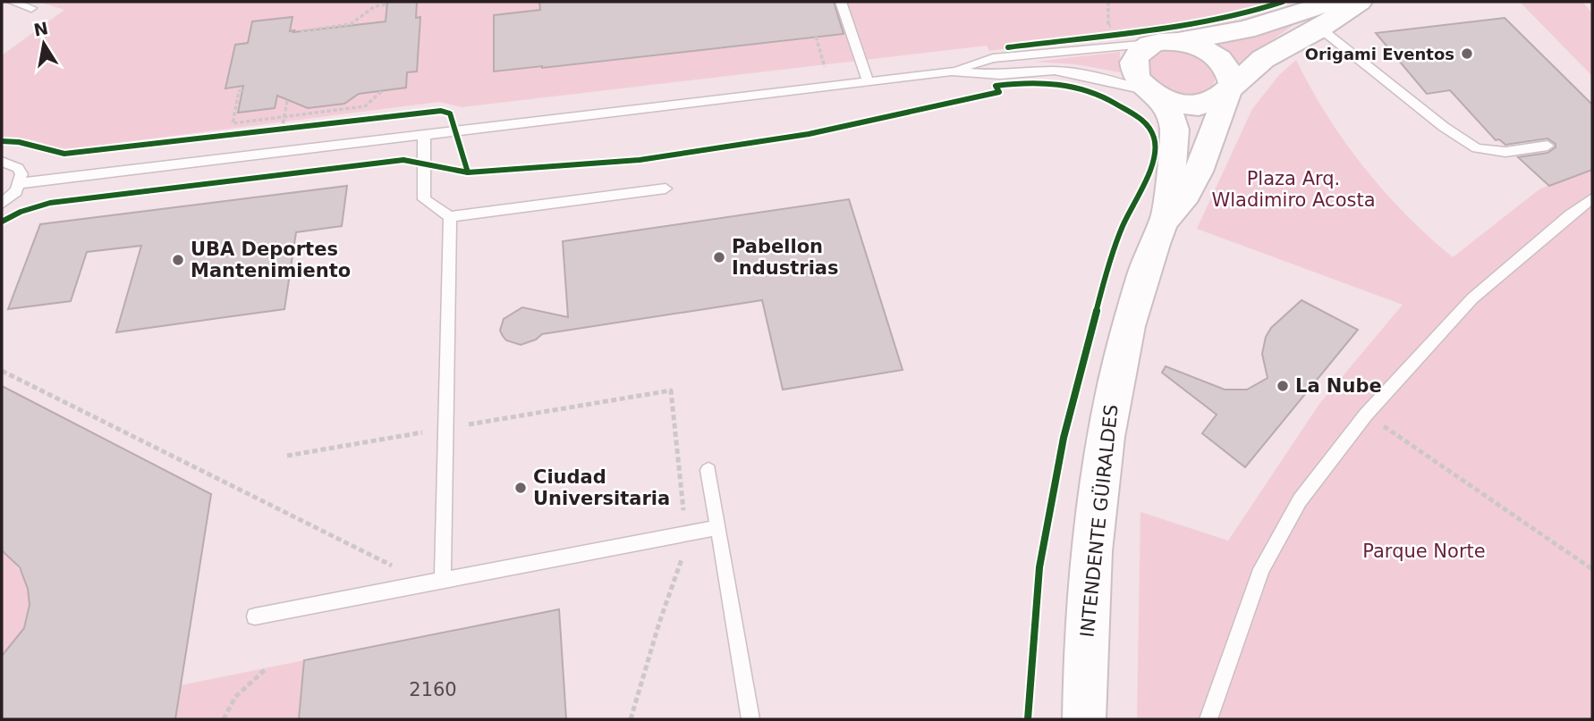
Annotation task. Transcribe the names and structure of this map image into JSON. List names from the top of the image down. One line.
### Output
{"streets":{"main road":["INTENDENTE GÜIRALDES"]},"parks":["Plaza Arq. Wladimiro Acosta","Parque Norte"],"places":["Origami Eventos","Pabellon Industrias","UBA Deportes Mantenimiento","La Nube","Ciudad Universitaria"],"house_numbers":["2160"],"north":"top"}
